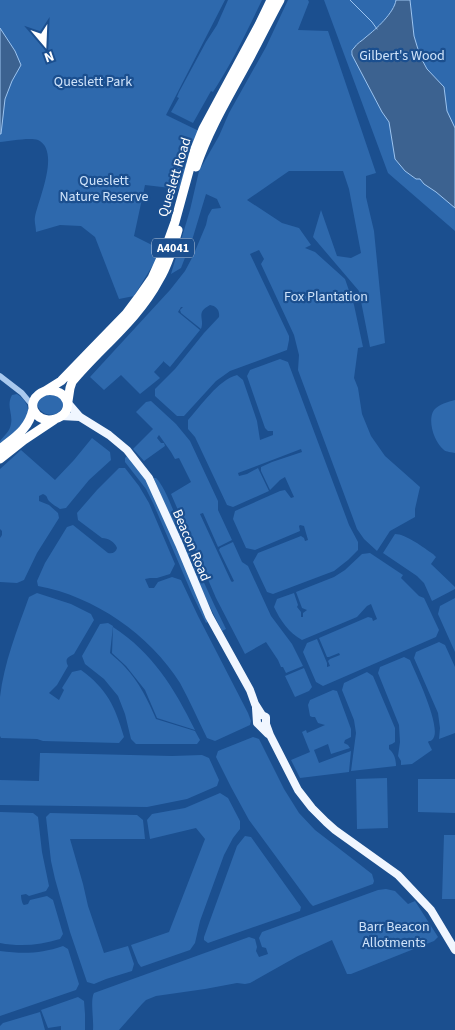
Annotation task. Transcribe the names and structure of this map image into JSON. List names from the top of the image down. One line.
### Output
{"streets":{"highway":["Queslett Road","A4041"],"main road":["Beacon Road"]},"crossings":[["Queslett Road","Beacon Road"]],"parks":["Gilbert's Wood","Queslett Park","Queslett Nature Reserve","Fox Plantation","Barr Beacon Allotments"],"north":"bottom"}
